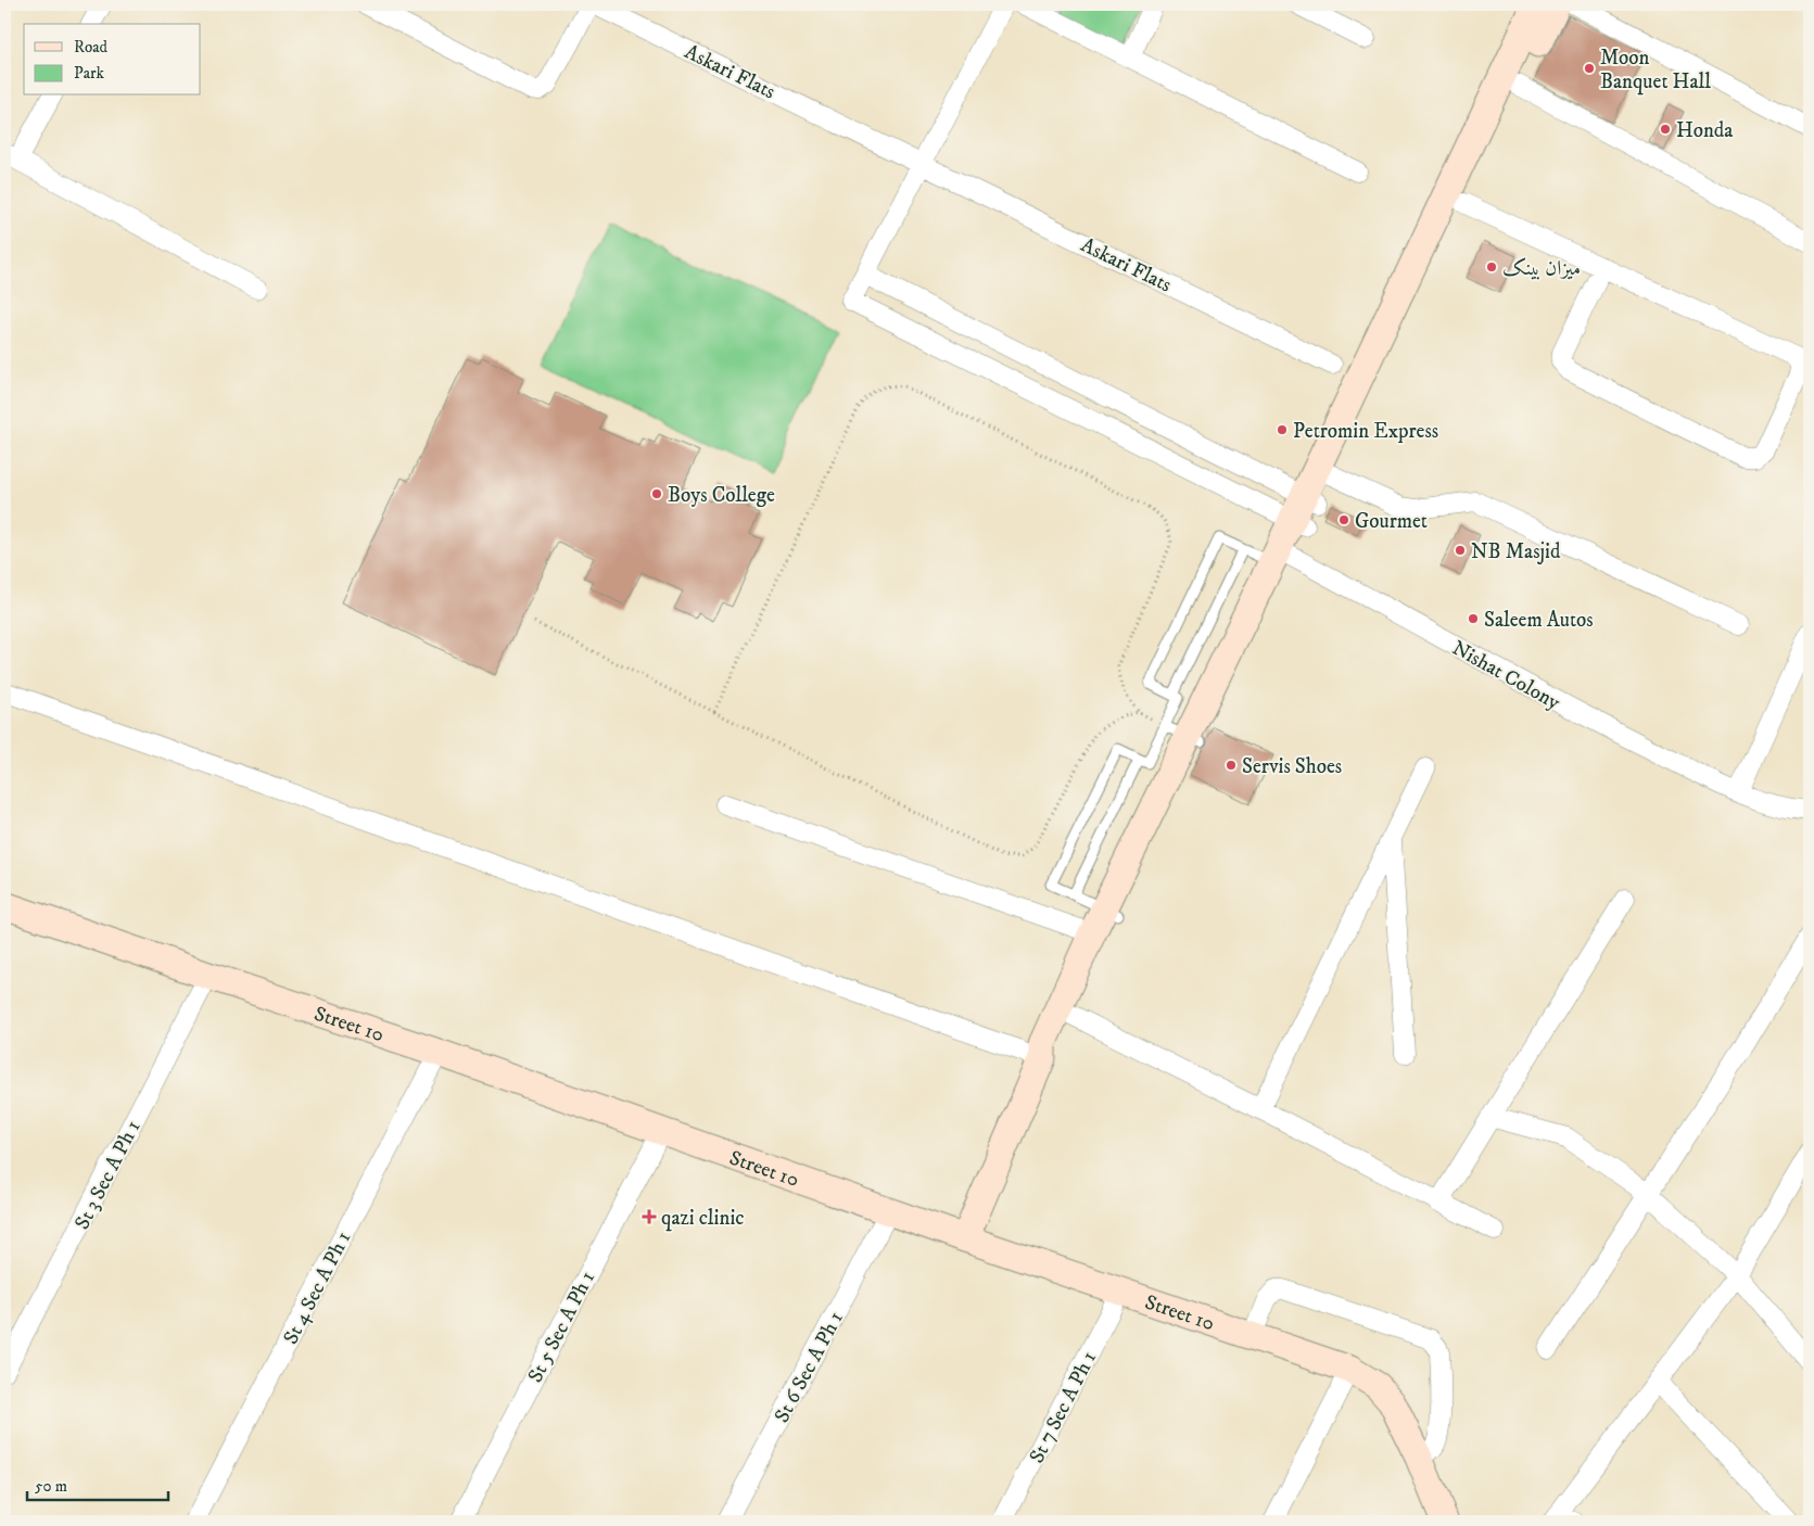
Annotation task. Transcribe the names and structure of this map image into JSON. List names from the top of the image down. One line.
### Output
{"streets":{"street":["Askari Flats","Nishat Colony","Street 10","St 3 Sec A Ph 1","St 4 Sec A Ph 1","St 5 Sec A Ph 1","St 6 Sec A Ph 1","St 7 Sec A Ph 1"]},"crossings":[["Street 10","St 3 Sec A Ph 1"],["Street 10","St 4 Sec A Ph 1"],["Street 10","St 5 Sec A Ph 1"],["Street 10","St 6 Sec A Ph 1"],["Street 10","St 7 Sec A Ph 1"]],"places":{"other":["Moon Banquet Hall","Honda","میزان بینک","Petromin Express","Boys College","Gourmet","NB Masjid","Saleem Autos","Servis Shoes"],"health":["qazi clinic"]},"legend":["Road","Park"],"scale_bar":"50 m"}
